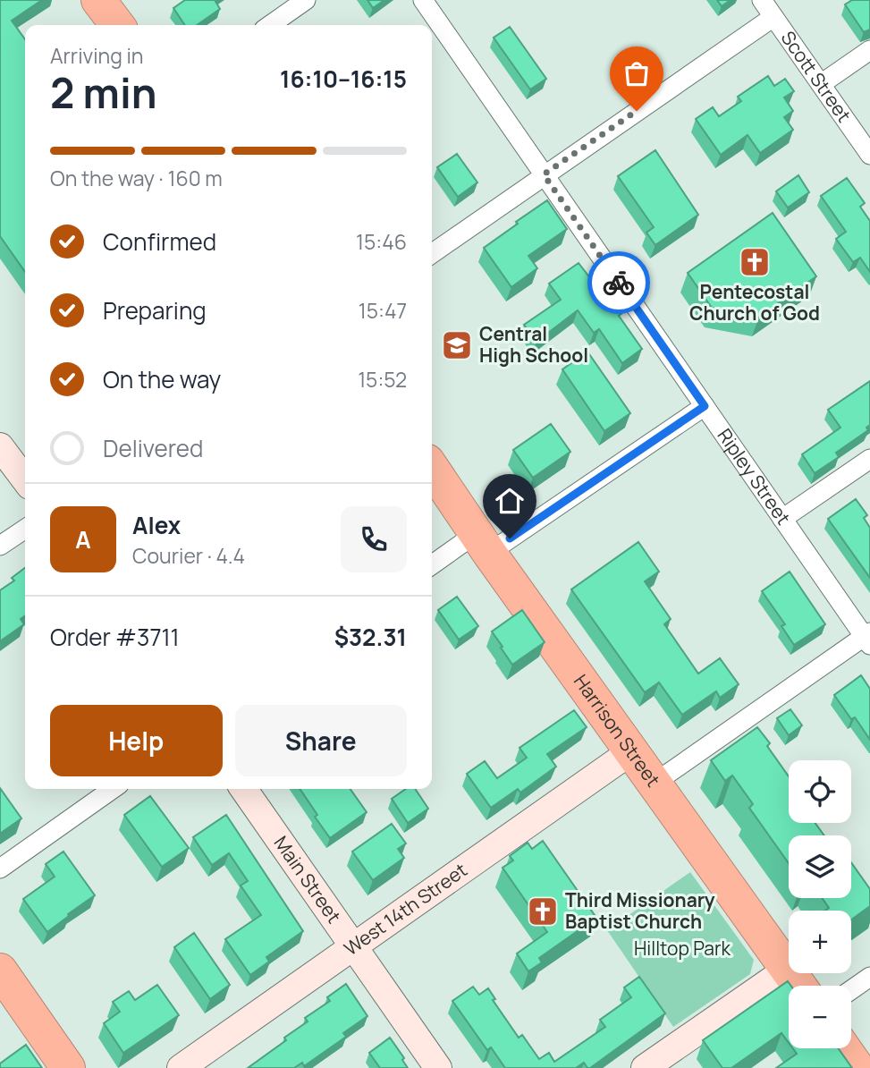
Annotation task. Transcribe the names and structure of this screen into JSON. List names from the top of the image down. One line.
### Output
{"streets":{"highway":["Harrison Street"],"street":["Scott Street","Ripley Street","Main Street","West 14th Street"]},"crossings":[["Harrison Street","West 14th Street"],["Main Street","West 14th Street"]],"parks":["Hilltop Park"],"places":{"church":["Pentecostal Church of God","Third Missionary Baptist Church"],"school or university":["Central High School"]},"page":{"heading":["2 min","Arriving in","16:10–16:15"],"panel":["Alex","Courier · 4.4","Order #3711","$32.31"],"bar":"On the way · 160 m","list":[["Confirmed","15:46"],["Preparing","15:47"],["On the way","15:52"],"Delivered"],"round":"A","buttons":["Help","Share"],"map_buttons":["+","−"]}}
